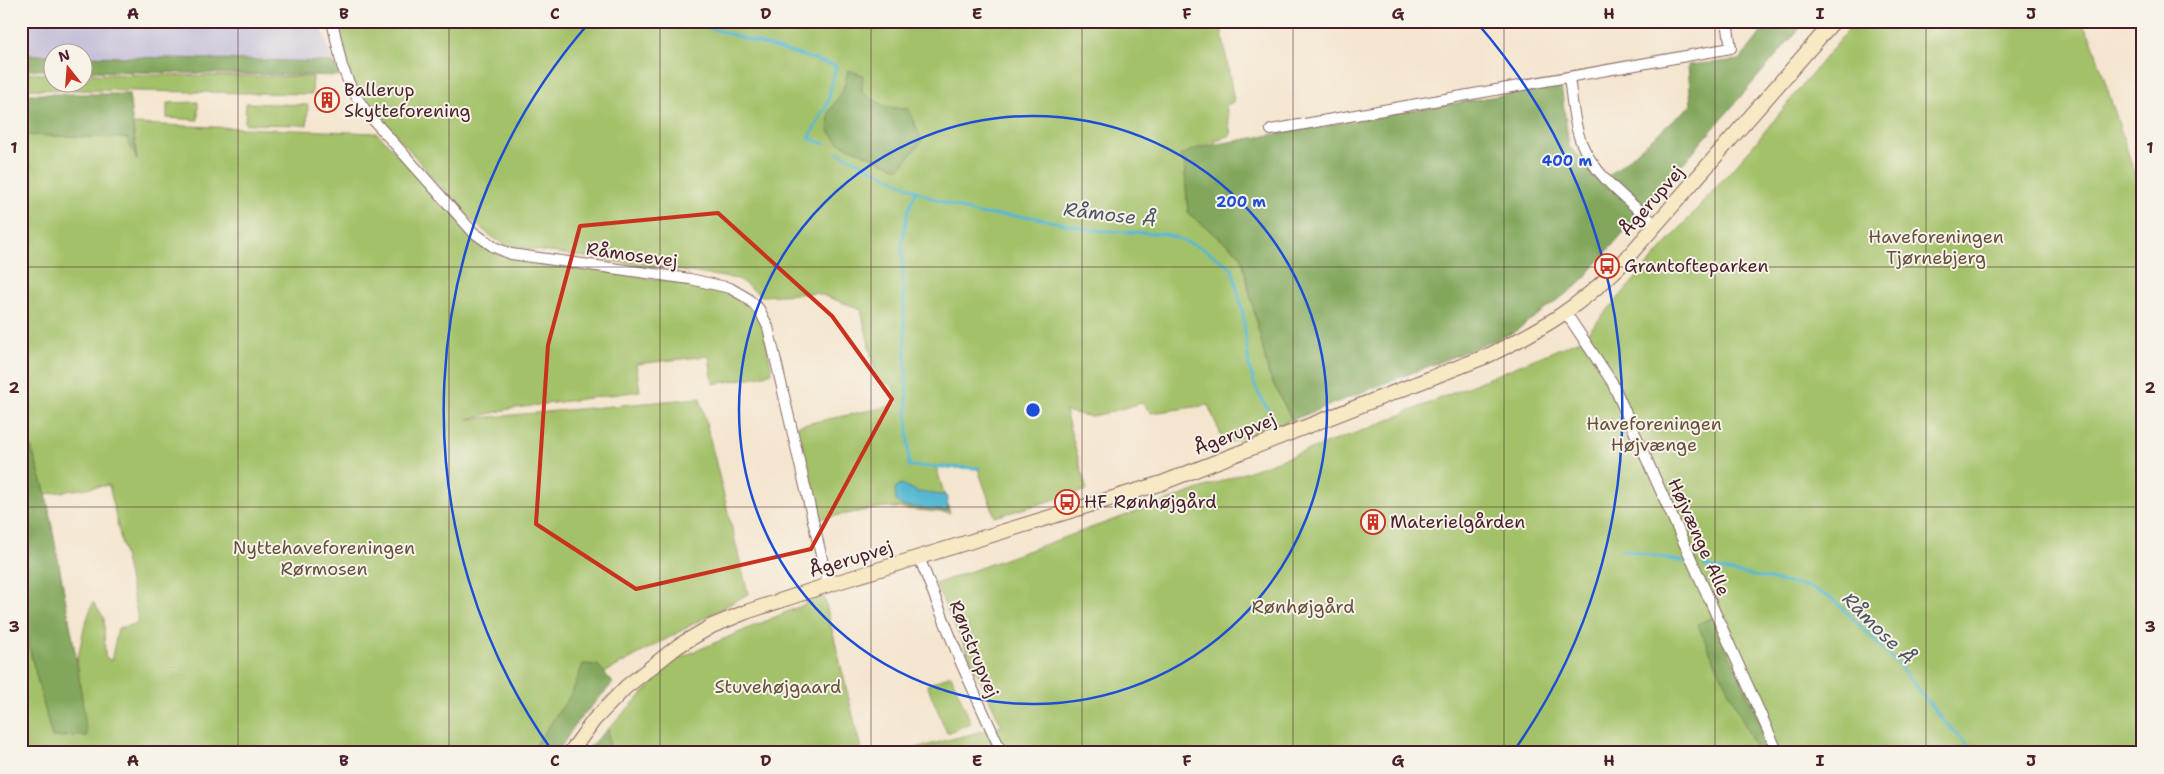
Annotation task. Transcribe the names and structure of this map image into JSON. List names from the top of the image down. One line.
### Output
{"streets":{"street":["Ågerupvej","Råmosevej","Højvænge Alle","Rønstrupvej"]},"crossings":[["Ågerupvej","Råmosevej"],["Ågerupvej","Højvænge Alle"],["Ågerupvej","Rønstrupvej"]],"water":["Råmose Å"],"parks":["Haveforeningen Tjørnebjerg","Haveforeningen Højvænge","Nyttehaveforeningen Rørmosen","Rønhøjgård","Stuvehøjgaard"],"places":{"building":["Ballerup Skytteforening","Materielgården"],"bus stop":["Grantofteparken","HF Rønhøjgård"]},"north":"top","grid":{"columns":["A","B","C","D","E","F","G","H","I","J"],"rows":["1","2","3"]},"rings":["400 m","200 m"]}
